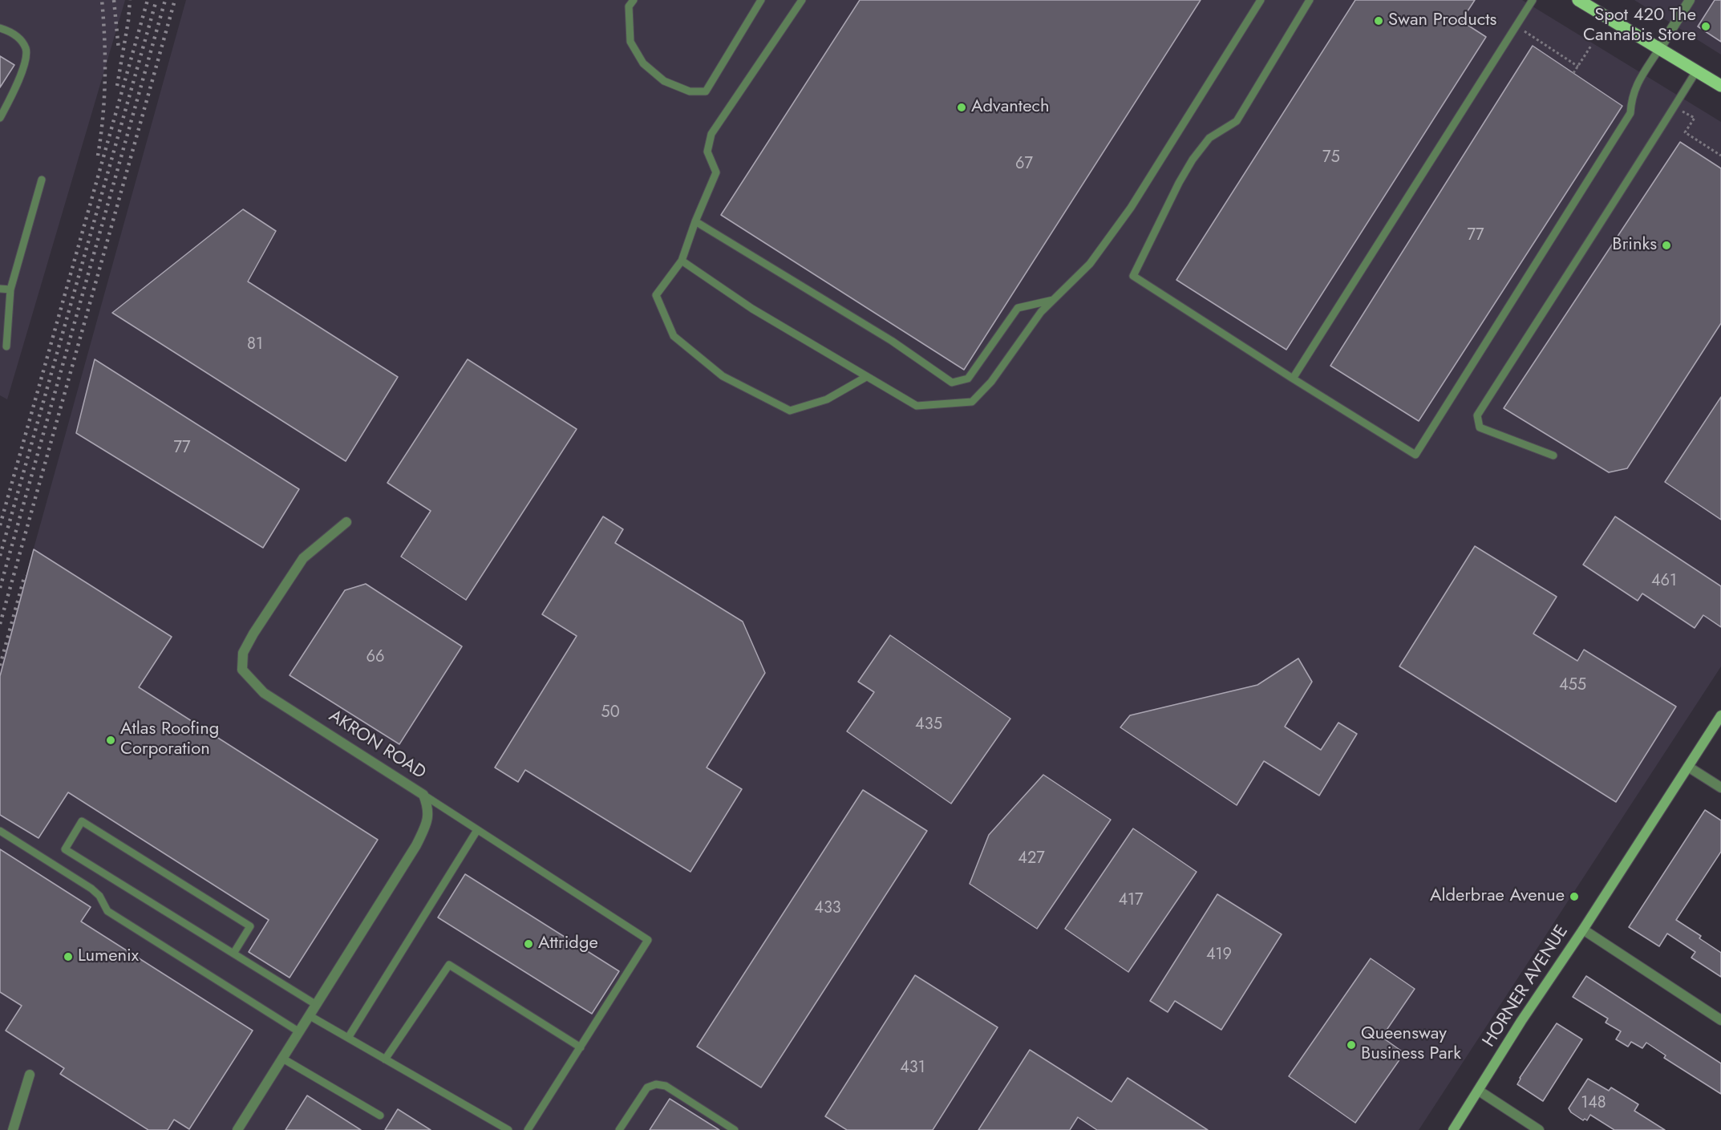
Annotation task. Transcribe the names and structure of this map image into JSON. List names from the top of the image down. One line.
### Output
{"streets":{"main road":["HORNER AVENUE"],"street":["AKRON ROAD"]},"places":["Swan Products","Spot 420 The Cannabis Store","Advantech","Brinks","Atlas Roofing Corporation","Alderbrae Avenue","Attridge","Lumenix","Queensway Business Park"],"house_numbers":["75","67","77","81","77","461","66","455","50","435","427","417","433","419","431","148"]}
